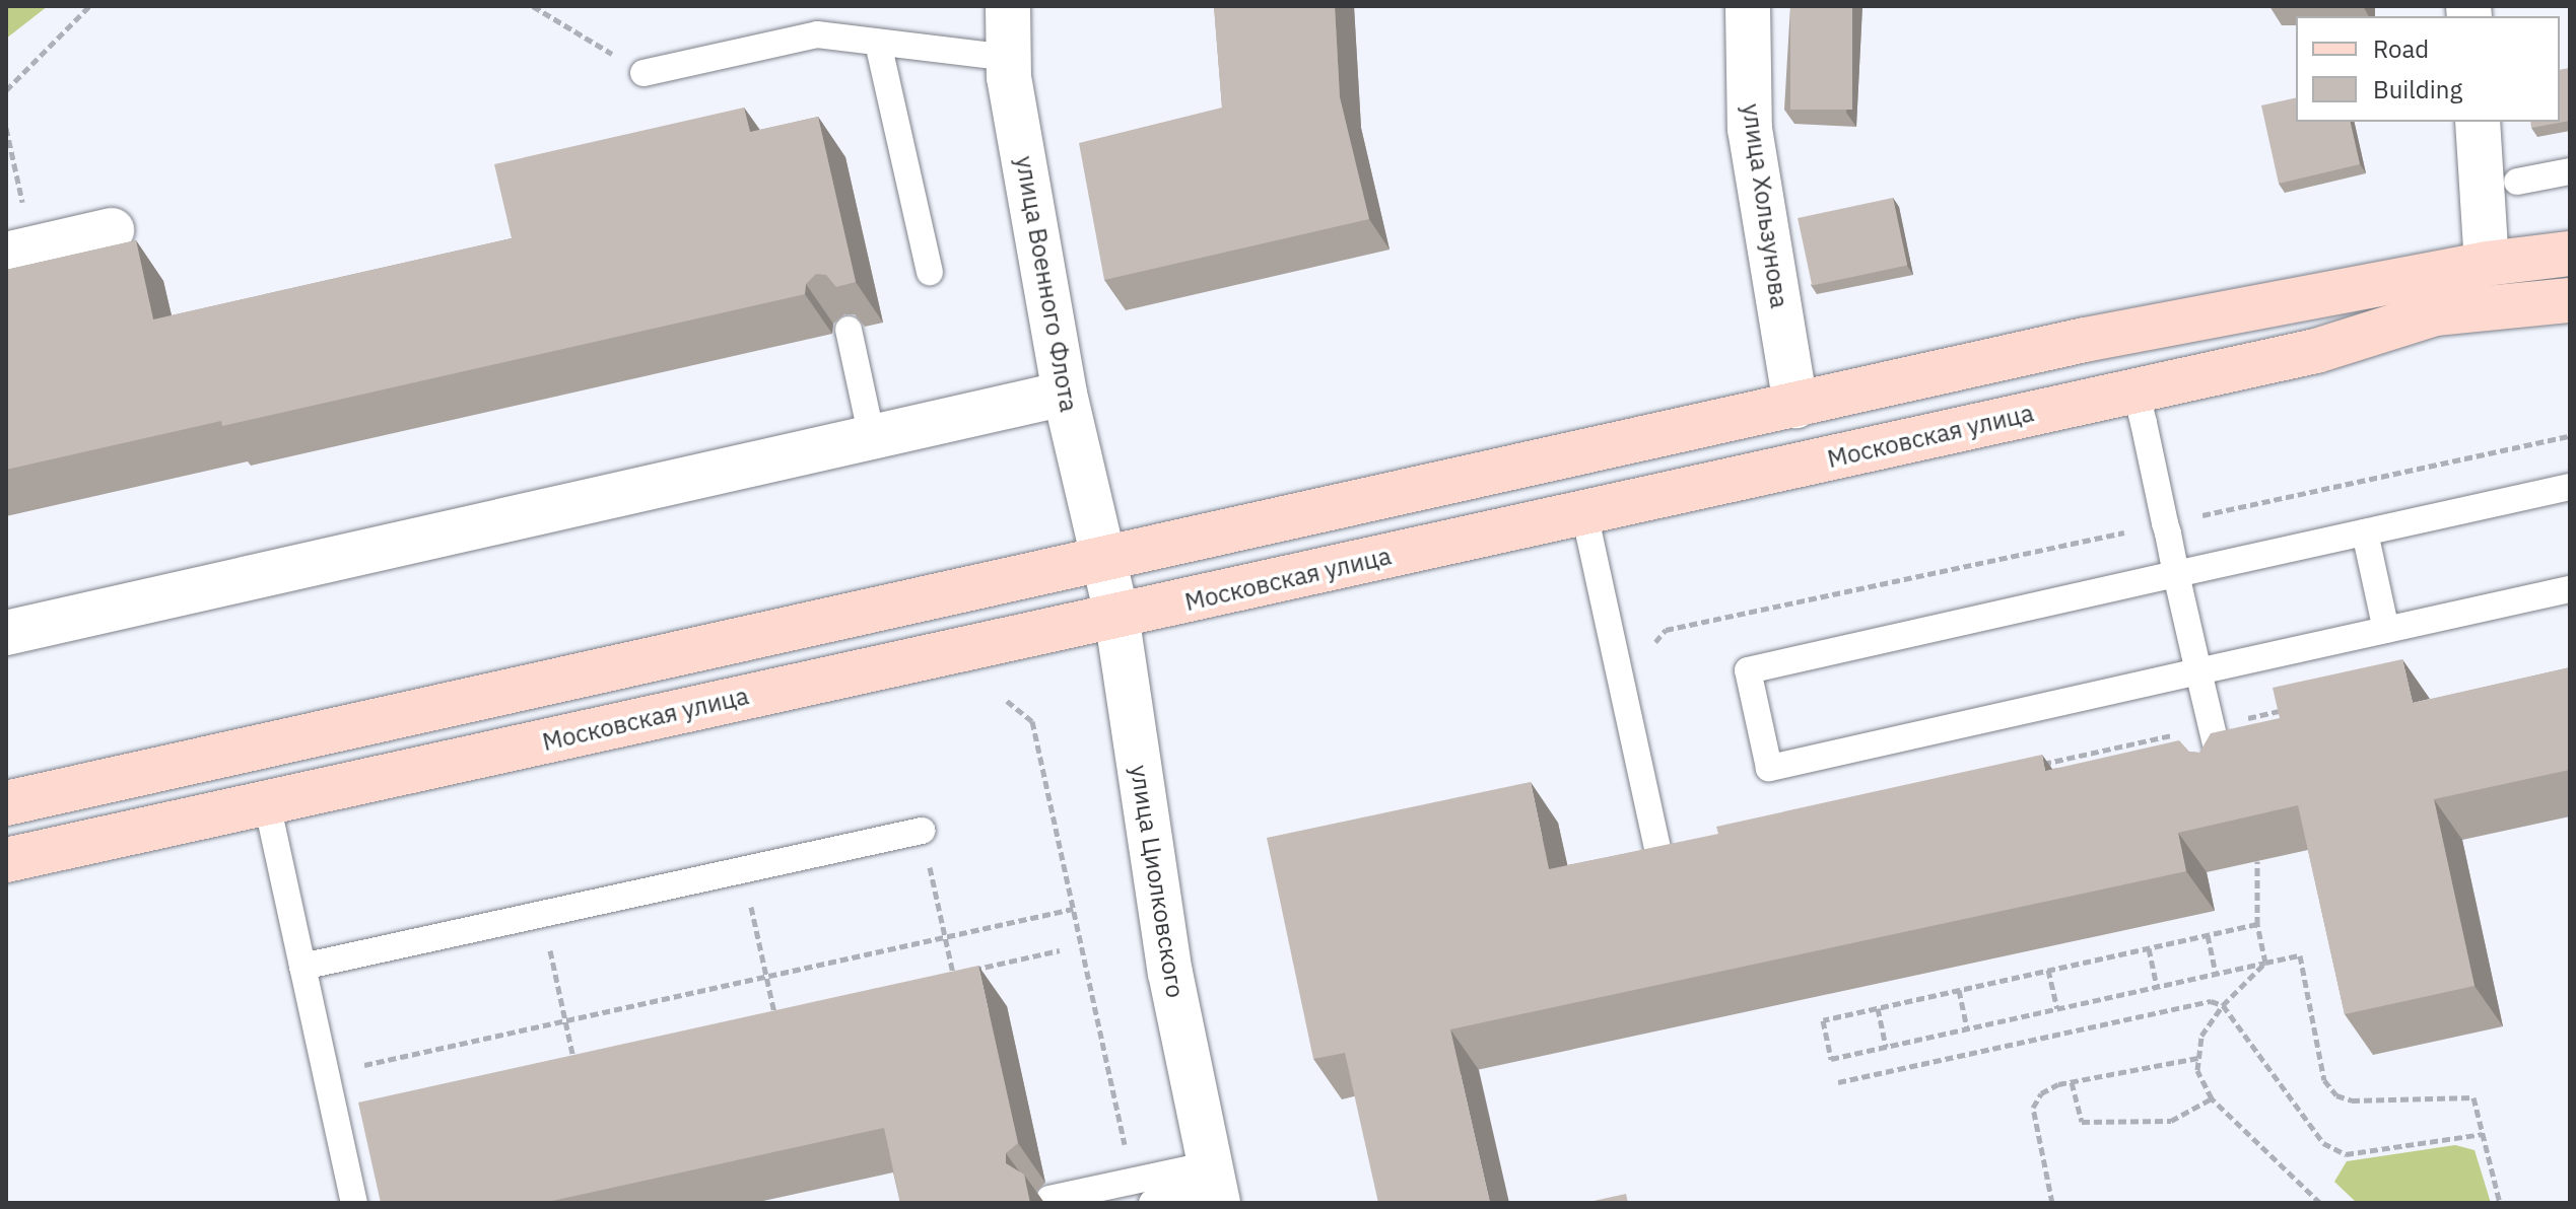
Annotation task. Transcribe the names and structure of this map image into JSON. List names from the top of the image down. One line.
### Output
{"streets":{"main road":["Московская улица"],"street":["улица Хользунова","улица Военного Флота","улица Циолковского"]},"crossings":[["улица Военного Флота","улица Циолковского"],["Московская улица","улица Циолковского"]],"legend":["Road","Building"]}
